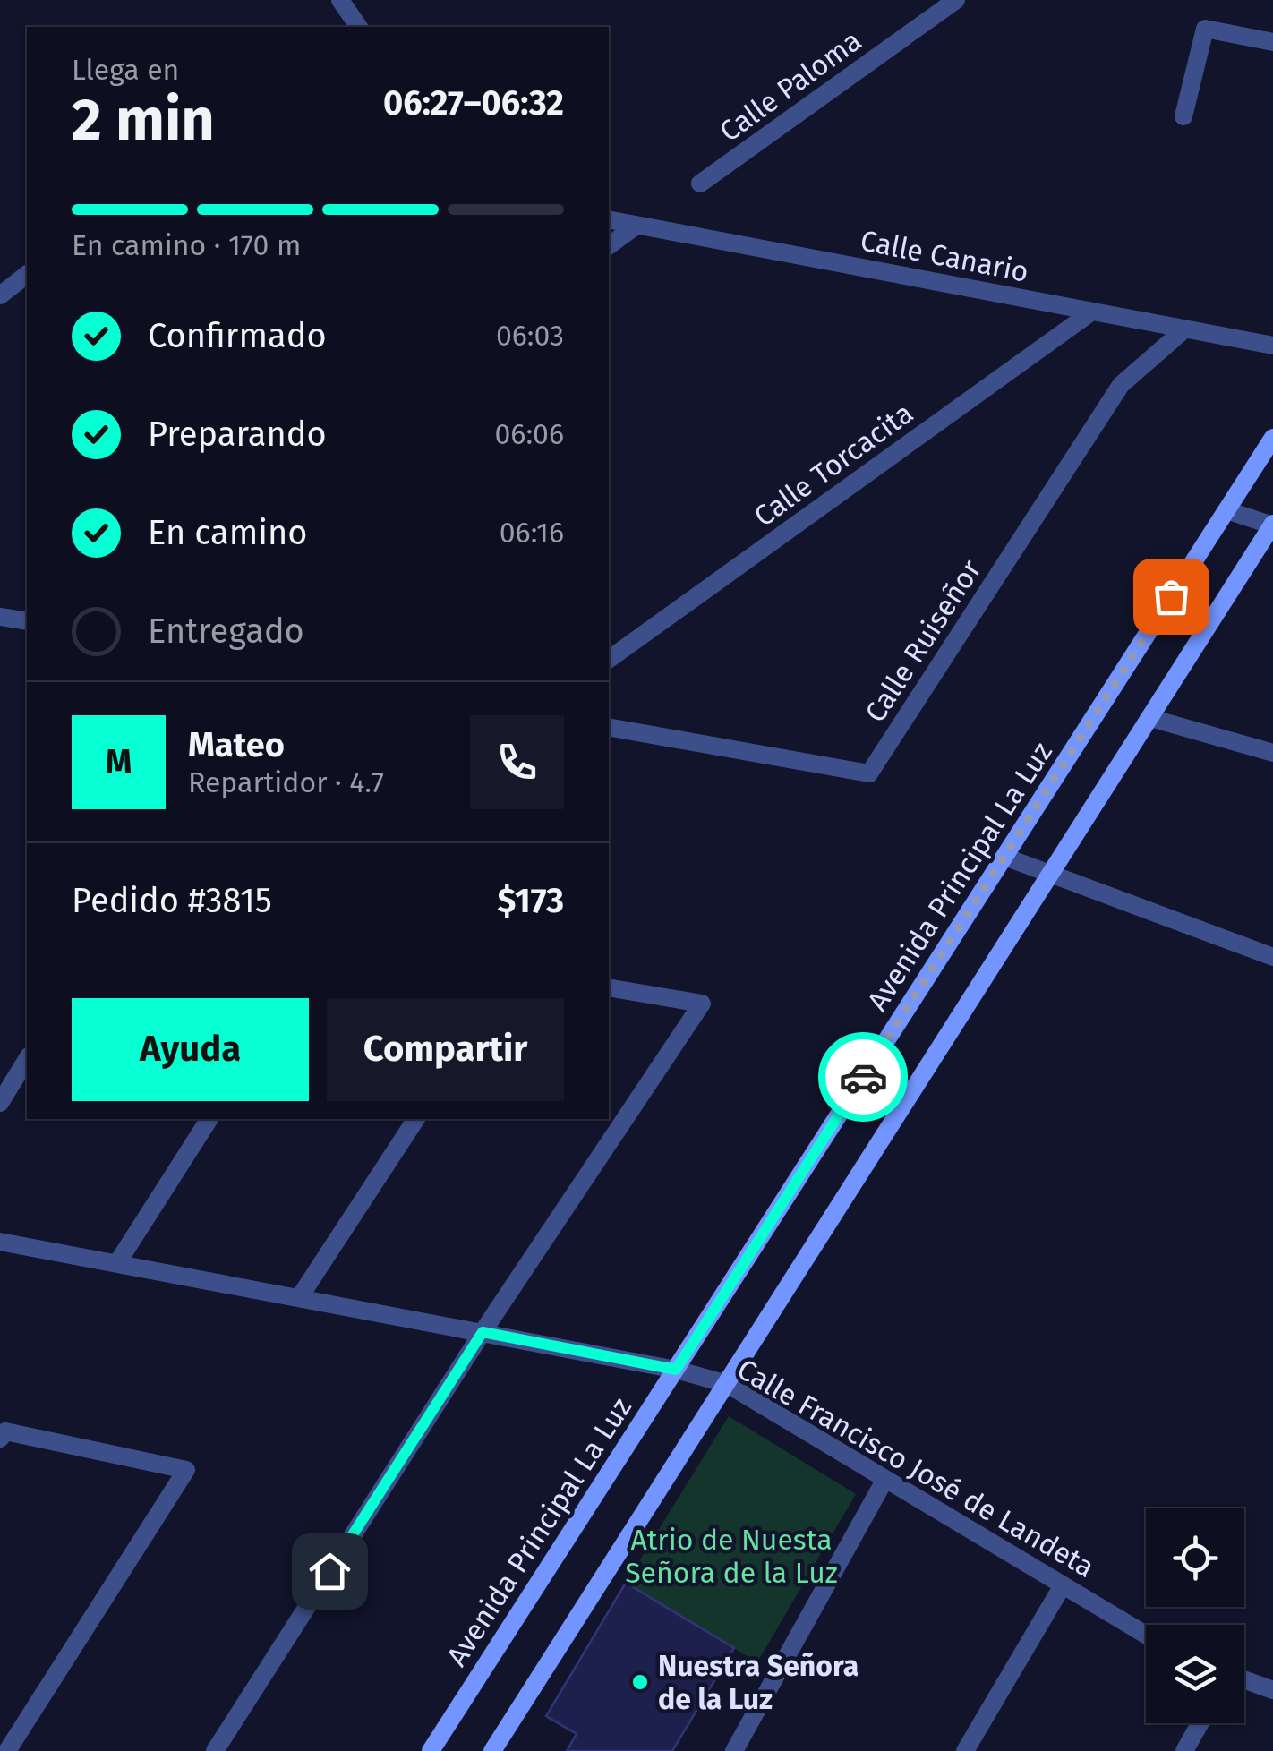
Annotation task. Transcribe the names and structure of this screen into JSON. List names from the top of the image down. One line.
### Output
{"streets":{"street":["Calle Paloma","Calle Canario","Calle Torcacita","Calle Ruiseñor","Avenida Principal La Luz","Calle Francisco José de Landeta"]},"crossings":[["Calle Canario","Calle Torcacita"],["Calle Canario","Calle Ruiseñor"],["Avenida Principal La Luz","Calle Francisco José de Landeta"]],"parks":["Atrio de Nuesta Señora de la Luz"],"places":["Nuestra Señora de la Luz"],"page":{"heading":["2 min","Llega en","06:27–06:32"],"panel":["Mateo","Repartidor · 4.7","Pedido #3815","$173"],"bar":"En camino · 170 m","list":[["Confirmado","06:03"],["Preparando","06:06"],["En camino","06:16"],"Entregado"],"round":"M","buttons":["Ayuda","Compartir"]}}
